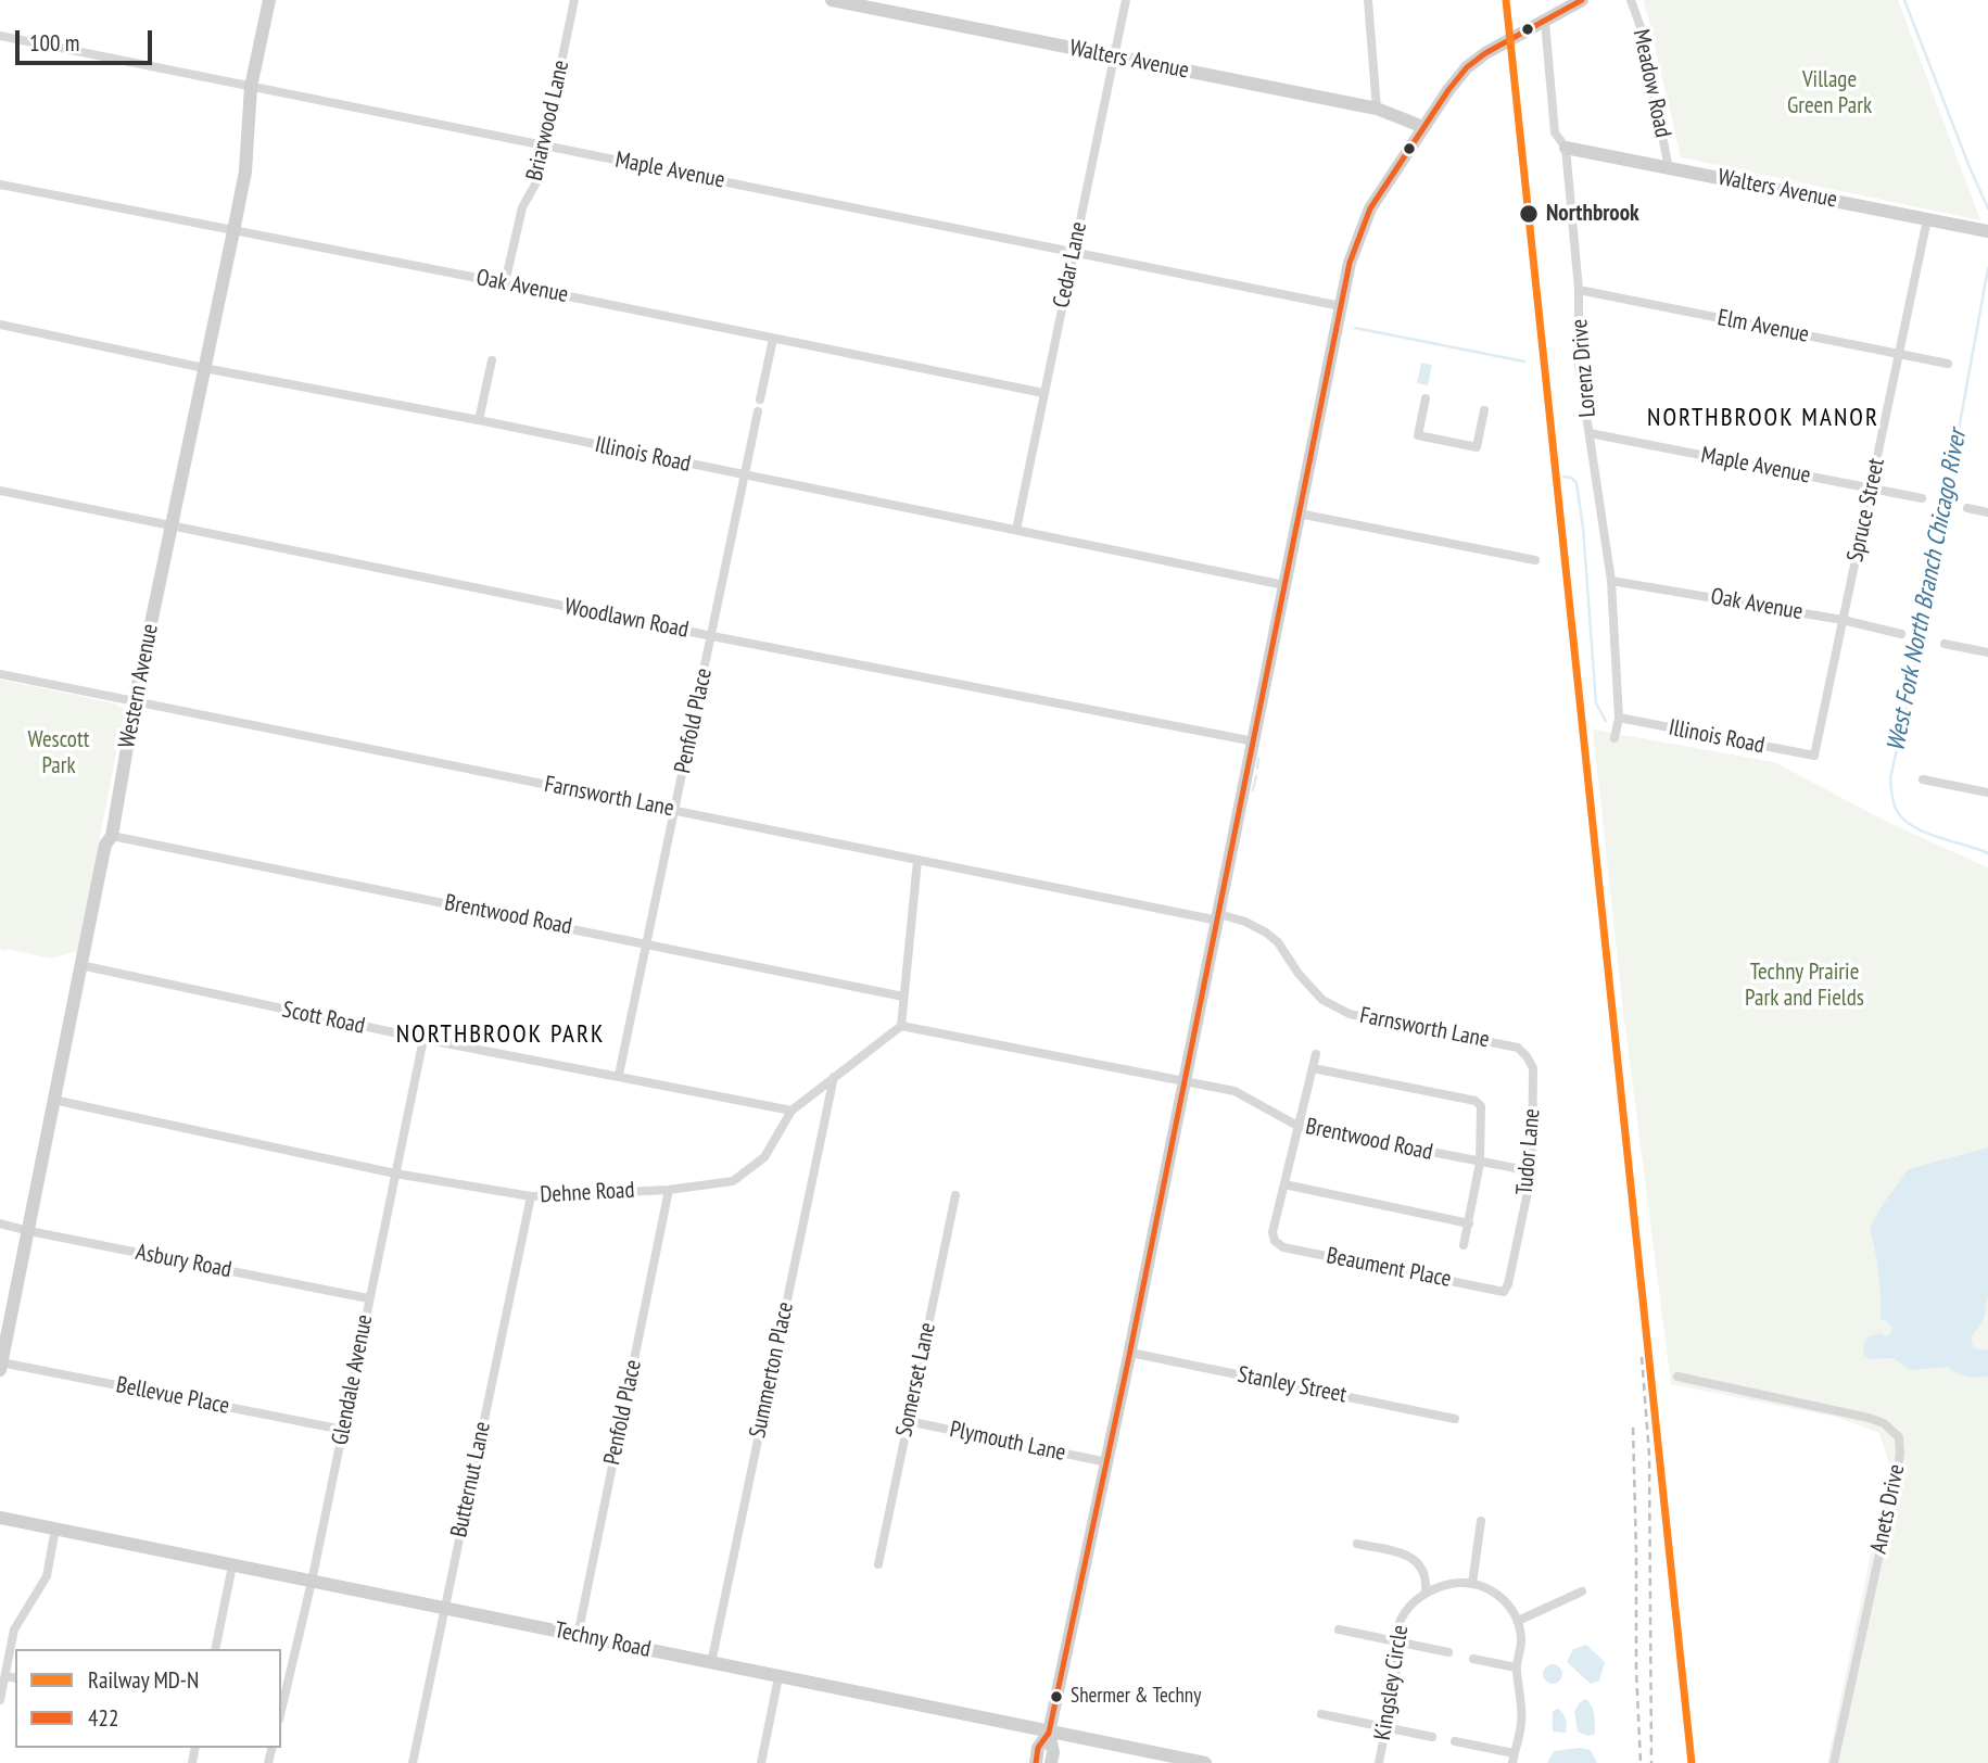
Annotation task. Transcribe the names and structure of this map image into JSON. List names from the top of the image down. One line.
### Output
{"streets":{"main road":["Walters Avenue","Western Avenue","Techny Road"],"street":["Meadow Road","Briarwood Lane","Maple Avenue","Cedar Lane","Oak Avenue","Elm Avenue","Lorenz Drive","Illinois Road","Spruce Street","Woodlawn Road","Penfold Place","Farnsworth Lane","Brentwood Road","Scott Road","Tudor Lane","Dehne Road","Asbury Road","Beaument Place","Summerton Place","Glendale Avenue","Somerset Lane","Stanley Street","Bellevue Place","Plymouth Lane","Butternut Lane","Anets Drive","Kingsley Circle"]},"crossings":[["Walters Avenue","Meadow Road"],["Walters Avenue","Cedar Lane"],["Walters Avenue","Lorenz Drive"],["Walters Avenue","Spruce Street"],["Briarwood Lane","Maple Avenue"],["Briarwood Lane","Oak Avenue"],["Maple Avenue","Cedar Lane"],["Maple Avenue","Lorenz Drive"],["Maple Avenue","Spruce Street"],["Maple Avenue","Western Avenue"],["Cedar Lane","Oak Avenue"],["Cedar Lane","Illinois Road"],["Oak Avenue","Lorenz Drive"],["Oak Avenue","Spruce Street"],["Oak Avenue","Western Avenue"],["Elm Avenue","Lorenz Drive"],["Elm Avenue","Spruce Street"],["Lorenz Drive","Illinois Road"],["Illinois Road","Spruce Street"],["Illinois Road","Western Avenue"],["Illinois Road","Penfold Place"],["Woodlawn Road","Western Avenue"],["Woodlawn Road","Penfold Place"],["Western Avenue","Farnsworth Lane"],["Western Avenue","Brentwood Road"],["Western Avenue","Scott Road"],["Western Avenue","Dehne Road"],["Western Avenue","Asbury Road"],["Western Avenue","Bellevue Place"],["Penfold Place","Farnsworth Lane"],["Penfold Place","Brentwood Road"],["Penfold Place","Scott Road"],["Penfold Place","Dehne Road"],["Penfold Place","Techny Road"],["Farnsworth Lane","Tudor Lane"],["Brentwood Road","Tudor Lane"],["Brentwood Road","Dehne Road"],["Scott Road","Dehne Road"],["Scott Road","Glendale Avenue"],["Tudor Lane","Beaument Place"],["Dehne Road","Summerton Place"],["Dehne Road","Glendale Avenue"],["Dehne Road","Butternut Lane"],["Asbury Road","Glendale Avenue"],["Summerton Place","Techny Road"],["Glendale Avenue","Bellevue Place"],["Glendale Avenue","Techny Road"],["Somerset Lane","Plymouth Lane"],["Butternut Lane","Techny Road"]],"districts":["NORTHBROOK MANOR","NORTHBROOK PARK"],"water":["West Fork North Branch Chicago River"],"parks":["Village Green Park","Wescott Park","Techny Prairie Park and Fields"],"places":["Northbrook","Shermer & Techny"],"lines":["rail line MD-N","transit line 422"],"legend":["Railway MD-N","422"],"scale_bar":"100 m"}
